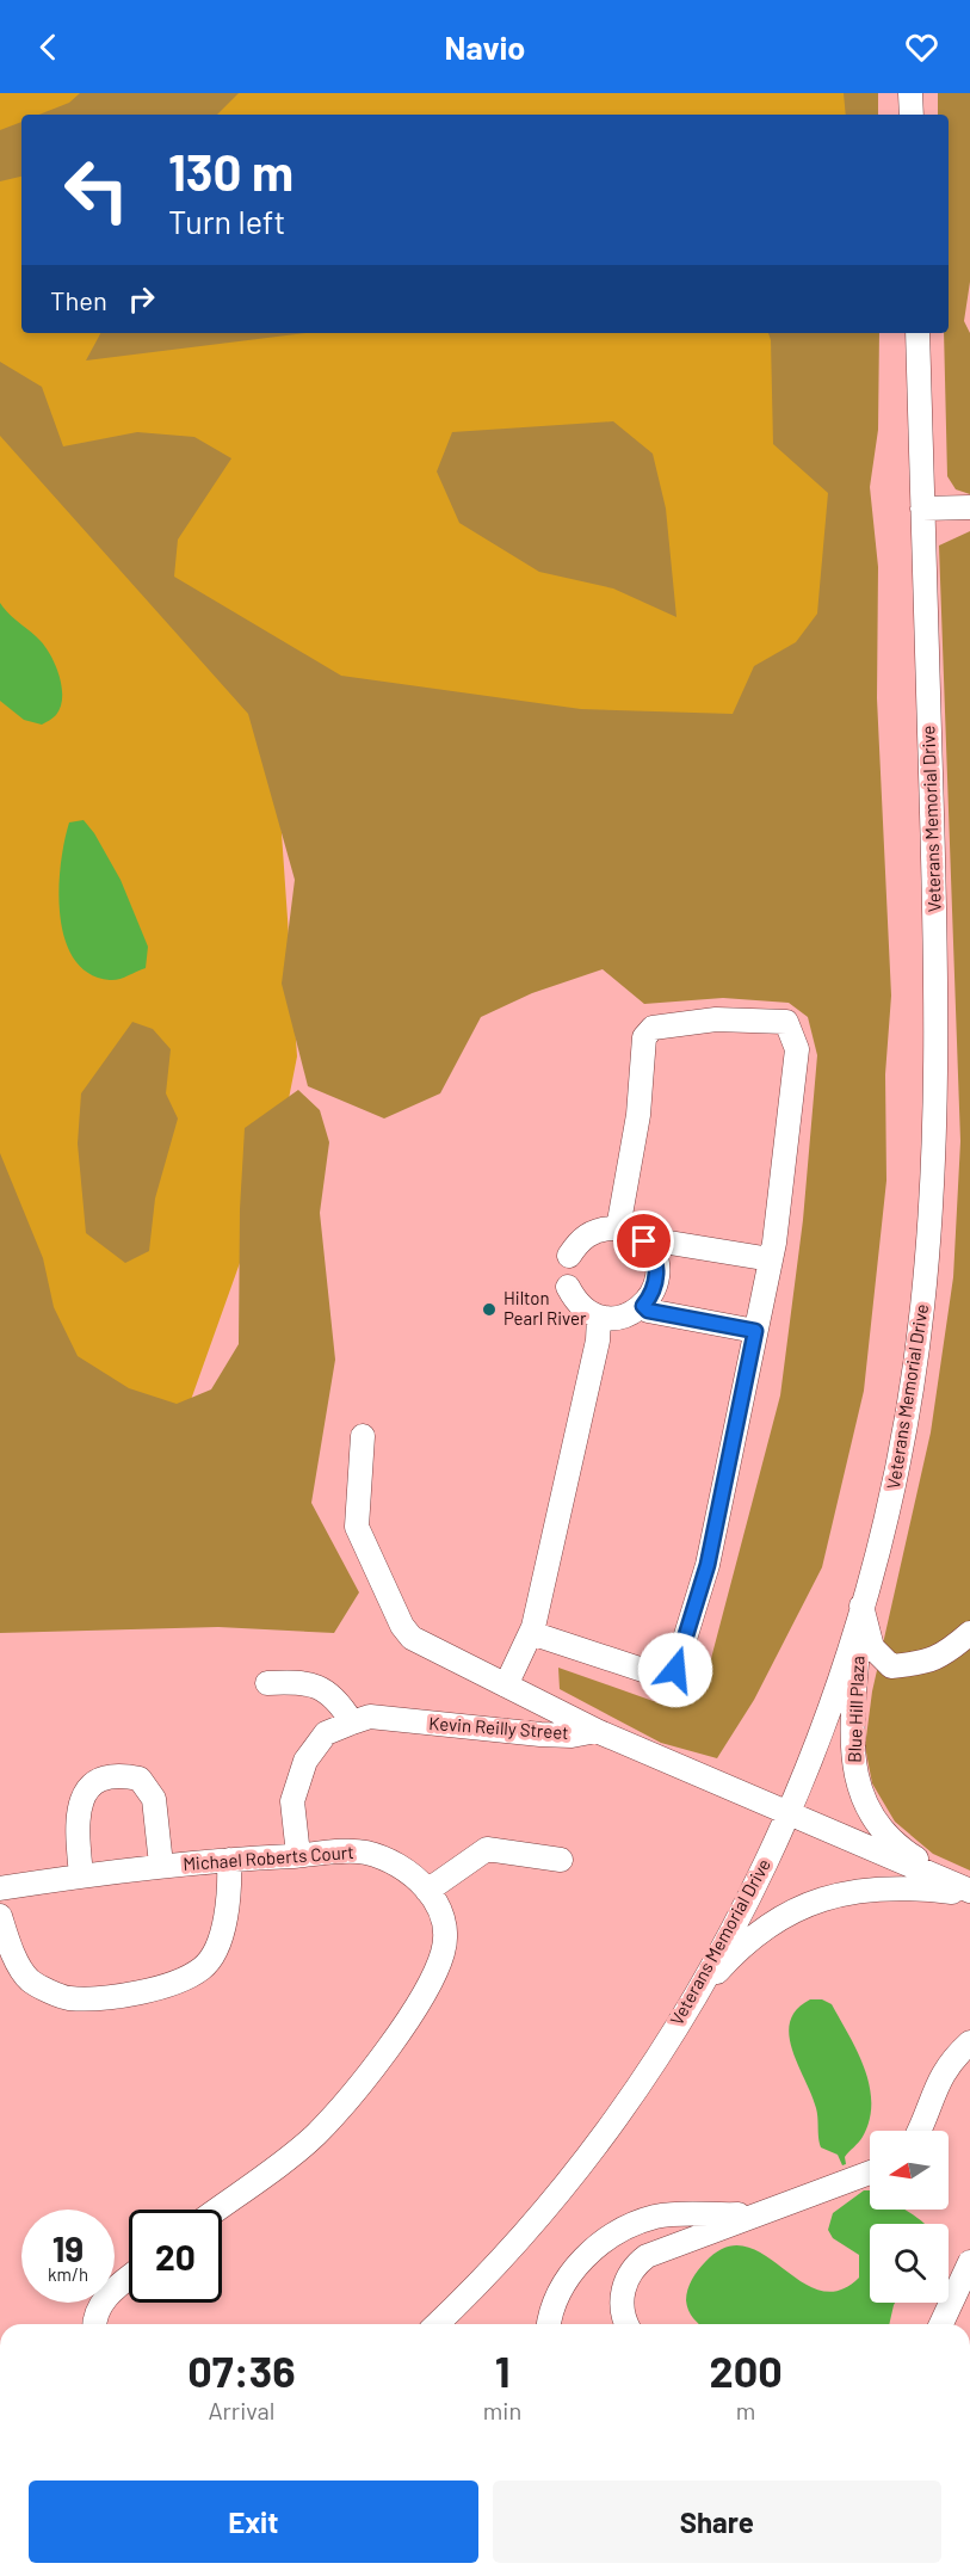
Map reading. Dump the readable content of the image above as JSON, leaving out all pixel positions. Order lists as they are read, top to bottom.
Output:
{
  "streets": {
    "street": [
      "Veterans Memorial Drive",
      "Blue Hill Plaza",
      "Kevin Reilly Street",
      "Michael Roberts Court"
    ]
  },
  "crossings": [
    ["Veterans Memorial Drive", "Blue Hill Plaza"],
    ["Veterans Memorial Drive", "Kevin Reilly Street"],
    ["Kevin Reilly Street", "Michael Roberts Court"]
  ],
  "places": ["Hilton Pearl River"],
  "north": "left",
  "page": {
    "header": "Navio",
    "turn": ["130 m", "Turn left"],
    "then": "Then",
    "speed": "19 km/h",
    "limit": "20",
    "eta": [
      "07:36",
      "Arrival",
      "1",
      "min",
      "200",
      "m"
    ],
    "buttons": ["Exit", "Share"]
  }
}
